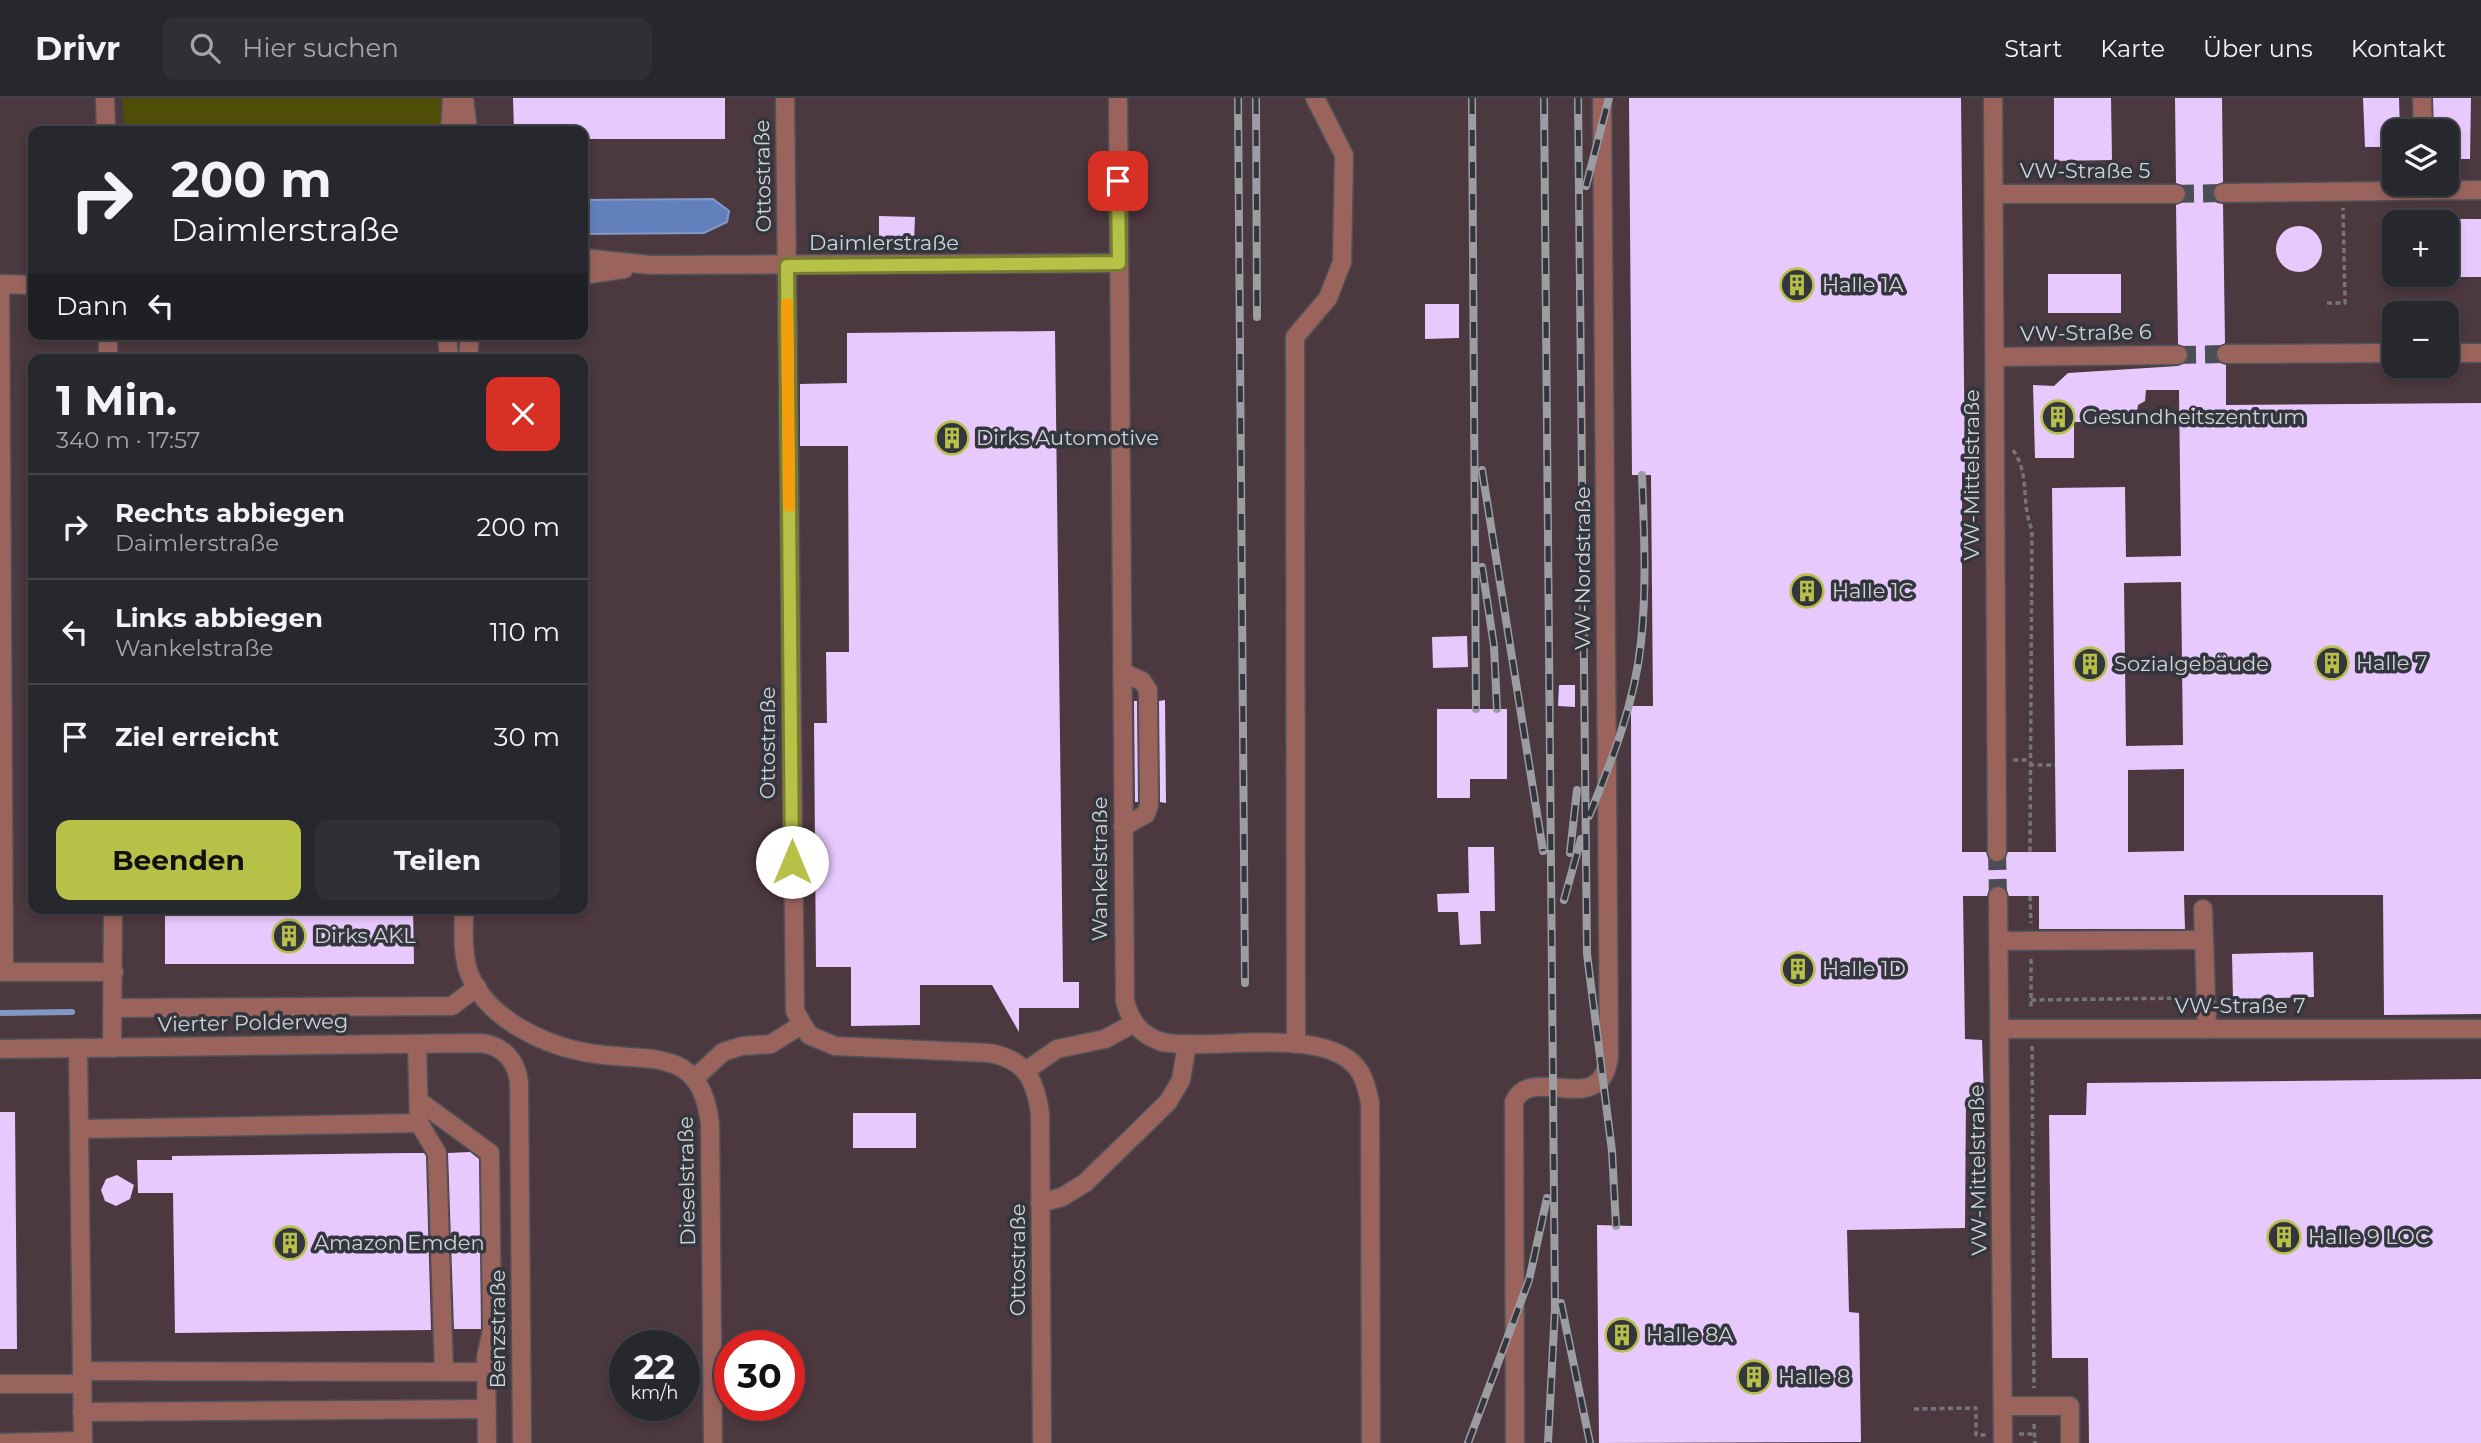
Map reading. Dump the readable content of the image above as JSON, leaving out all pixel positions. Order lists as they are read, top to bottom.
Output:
{
  "streets": {
    "street": [
      "VW-Straße 5",
      "Ottostraße",
      "Daimlerstraße",
      "VW-Straße 6",
      "VW-Mittelstraße",
      "VW-Nordstraße",
      "Wankelstraße",
      "VW-Straße 7",
      "Vierter Polderweg",
      "Dieselstraße",
      "Benzstraße"
    ]
  },
  "crossings": [
    ["VW-Straße 5", "VW-Mittelstraße"],
    ["Ottostraße", "Daimlerstraße"],
    ["Daimlerstraße", "Wankelstraße"],
    ["VW-Straße 6", "VW-Mittelstraße"],
    ["VW-Mittelstraße", "VW-Straße 7"],
    ["Vierter Polderweg", "Benzstraße"]
  ],
  "places": {
    "building": [
      "Halle 1A",
      "Gesundheitszentrum",
      "Dirks Automotive",
      "Halle 1C",
      "Halle 7",
      "Sozialgebäude",
      "Dirks AKL",
      "Halle 1D",
      "Halle 9 LOC",
      "Amazon Emden",
      "Halle 8A",
      "Halle 8"
    ]
  },
  "page": {
    "header": "Drivr",
    "search": "Hier suchen",
    "nav": [
      "Start",
      "Karte",
      "Über uns",
      "Kontakt"
    ],
    "map_buttons": ["+", "−"],
    "turn": ["200 m", "Daimlerstraße"],
    "then": "Dann",
    "heading": ["1 Min.", "340 m · 17:57"],
    "list": [
      {
        "name": "Rechts abbiegen",
        "note": "Daimlerstraße",
        "value": "200 m"
      },
      {
        "name": "Links abbiegen",
        "note": "Wankelstraße",
        "value": "110 m"
      },
      {
        "name": "Ziel erreicht",
        "value": "30 m"
      }
    ],
    "buttons": ["Beenden", "Teilen"],
    "speed": "22 km/h",
    "limit": "30"
  }
}
